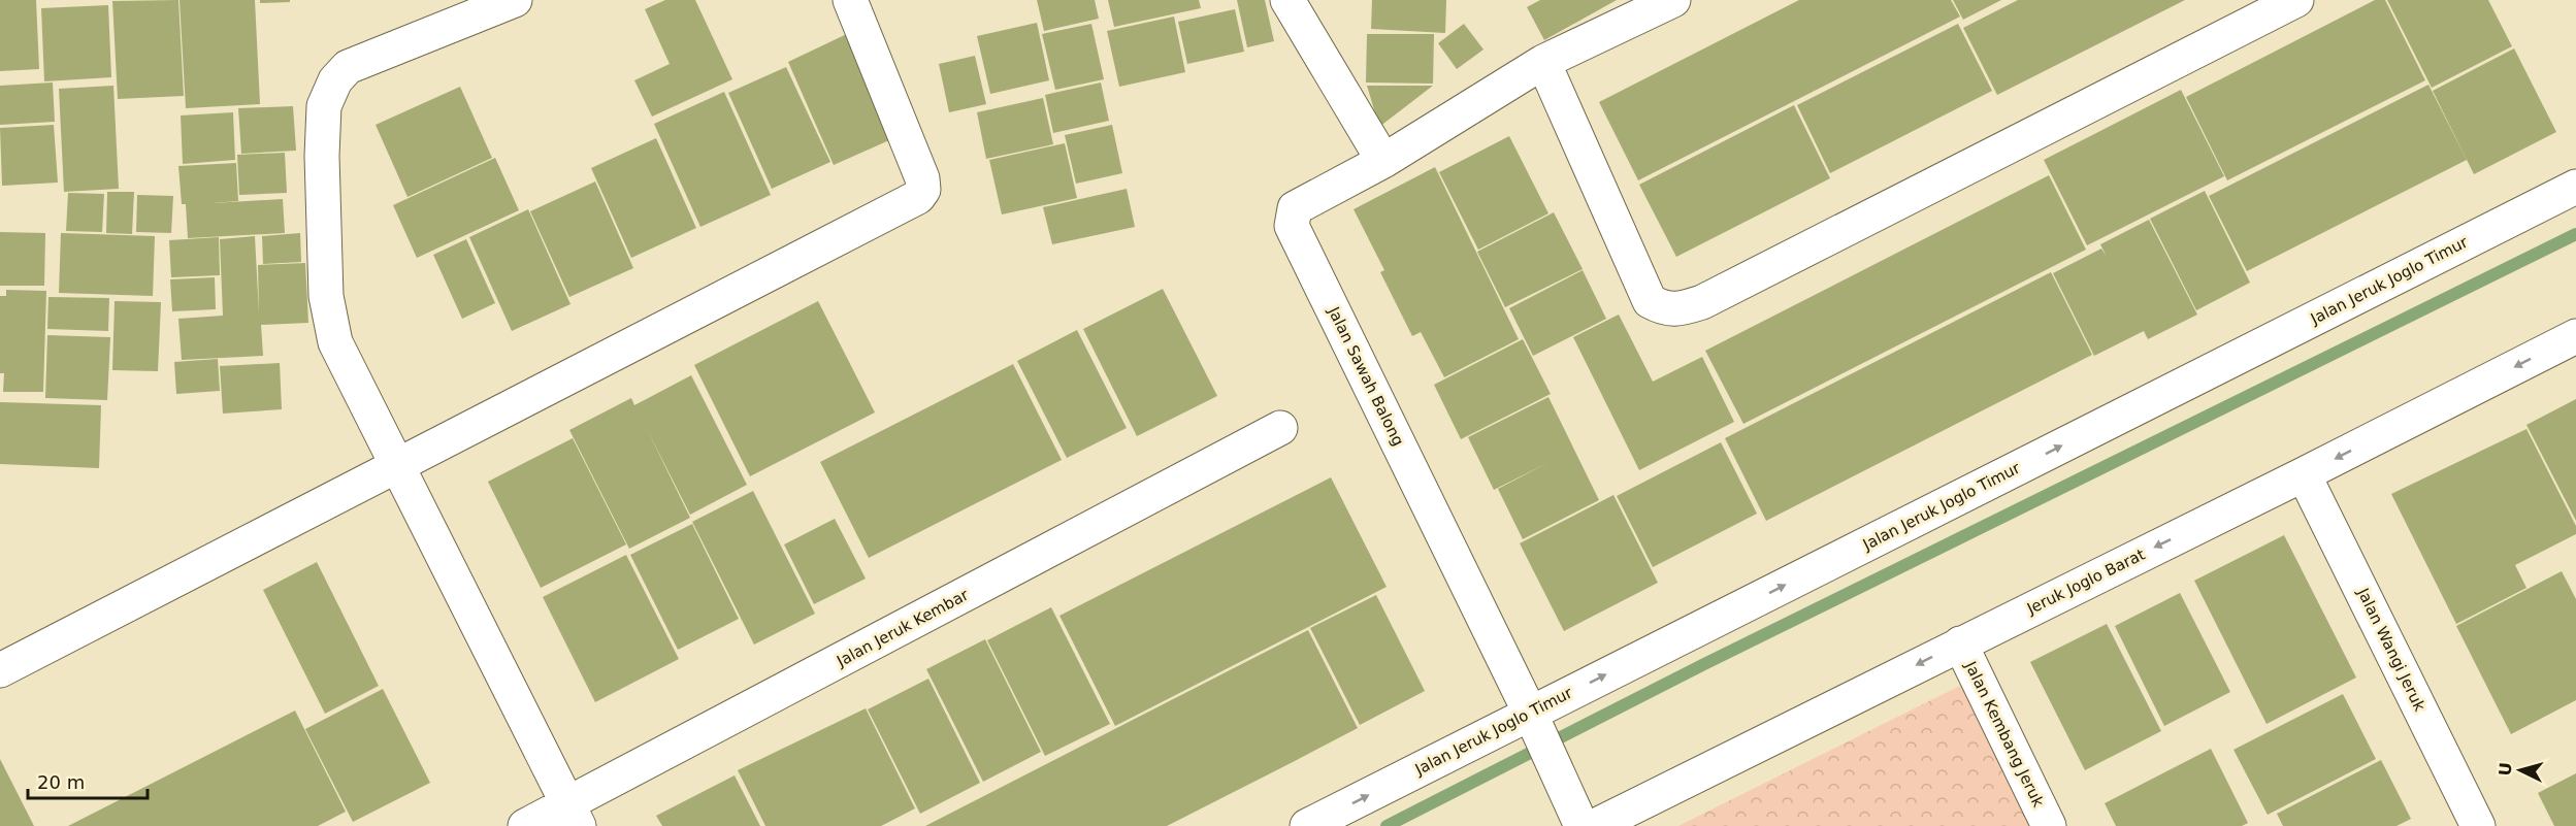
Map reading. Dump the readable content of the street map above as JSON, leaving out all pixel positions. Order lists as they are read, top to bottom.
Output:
{
  "streets": {
    "street": [
      "Jalan Jeruk Joglo Timur",
      "Jalan Sawah Balong",
      "Jeruk Joglo Barat",
      "Jalan Jeruk Kembar",
      "Jalan Wangi Jeruk",
      "Jalan Kembang Jeruk"
    ]
  },
  "crossings": [
    ["Jalan Jeruk Joglo Timur", "Jalan Sawah Balong"],
    ["Jalan Sawah Balong", "Jeruk Joglo Barat"],
    ["Jeruk Joglo Barat", "Jalan Wangi Jeruk"],
    ["Jeruk Joglo Barat", "Jalan Kembang Jeruk"]
  ],
  "one_way": ["Jalan Jeruk Joglo Timur", "Jeruk Joglo Barat"],
  "scale_bar": "20 m",
  "north": "left"
}
